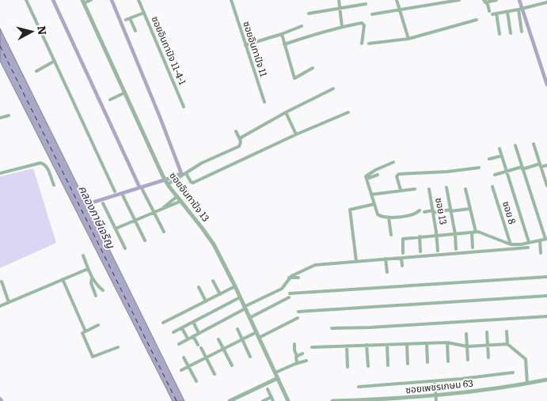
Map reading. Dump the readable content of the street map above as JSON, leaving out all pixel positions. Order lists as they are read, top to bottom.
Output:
{
  "streets": {
    "street": [
      "ซอยอินทาปัจ 11",
      "ซอยอินทาปัจ 11-4-1",
      "ซอยอินทาปัจ 13",
      "ซอย 13",
      "ซอย 8",
      "ซอยเพชรเกษม 63"
    ]
  },
  "water": ["คลองภาษีเจริญ"],
  "north": "right"
}
